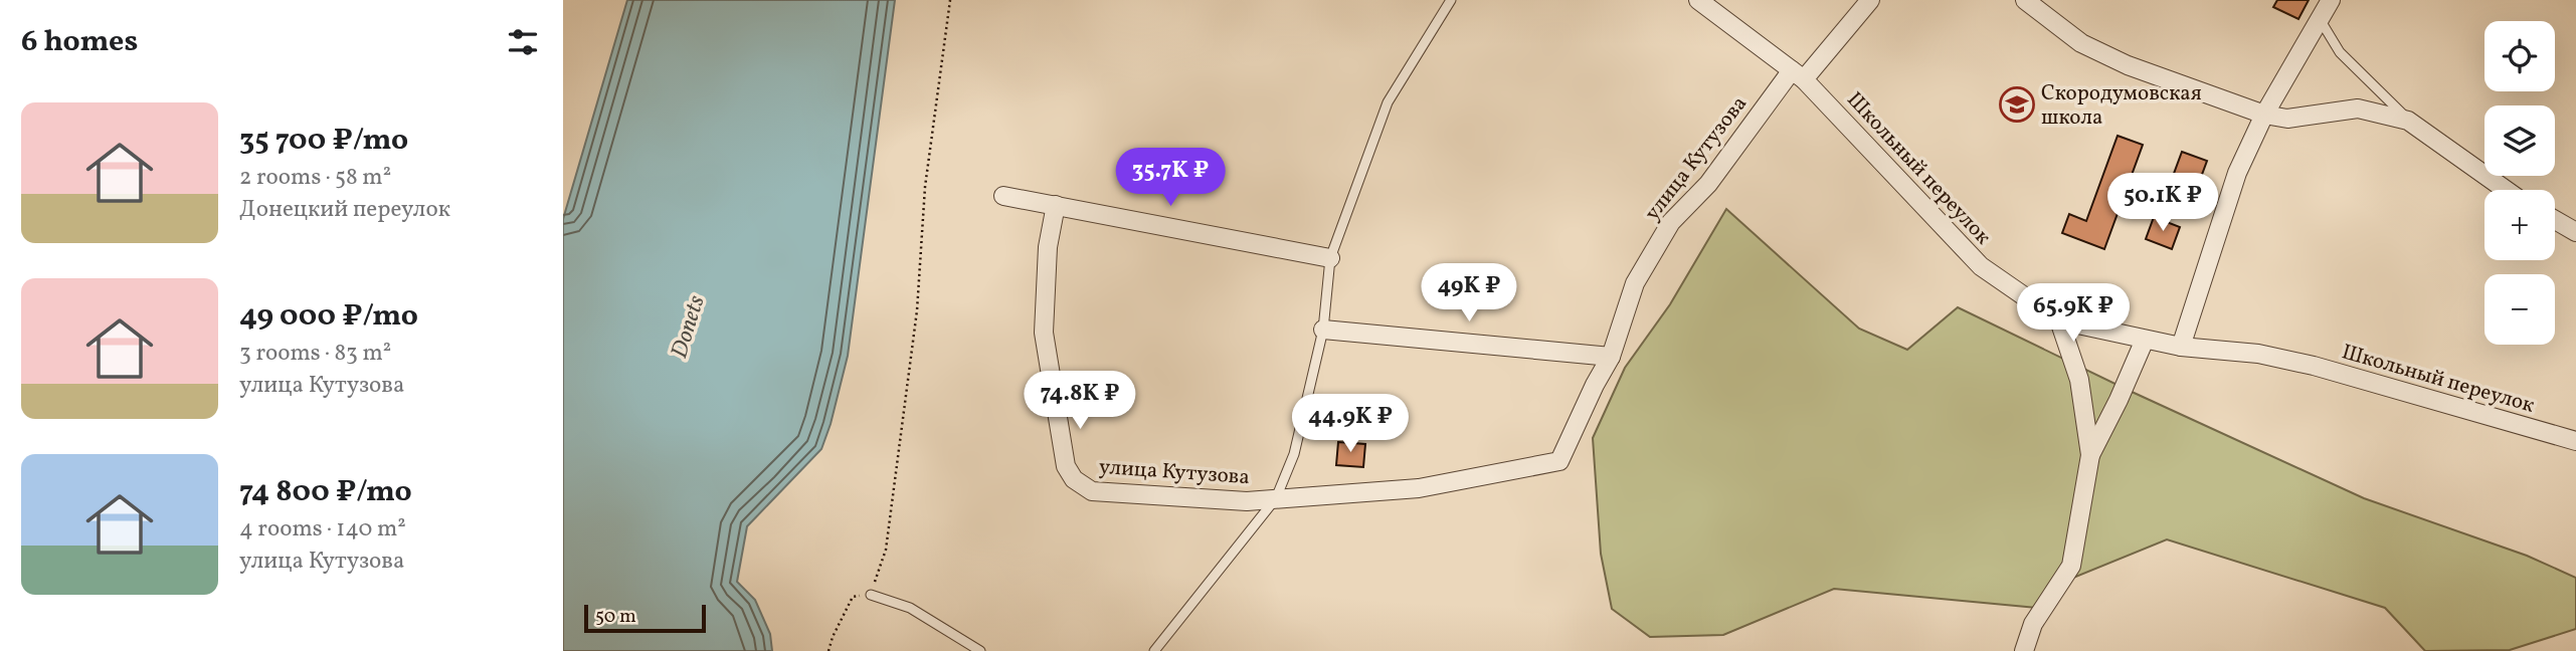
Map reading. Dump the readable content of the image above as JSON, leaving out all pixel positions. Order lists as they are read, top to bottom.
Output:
{
  "streets": {
    "street": ["улица Кутузова", "Школьный переулок"]
  },
  "crossings": [
    ["улица Кутузова", "Школьный переулок"]
  ],
  "water": ["Donets"],
  "places": {
    "school or university": ["Скородумовская школа"]
  },
  "scale_bar": "50 m",
  "page": {
    "heading": "6 homes",
    "map_buttons": ["+", "−"],
    "list": [
      {
        "name": "35 700 ₽/mo",
        "note": "2 rooms · 58 m² · Донецкий переулок"
      },
      {
        "name": "49 000 ₽/mo",
        "note": "3 rooms · 83 m² · улица Кутузова"
      },
      {
        "name": "74 800 ₽/mo",
        "note": "4 rooms · 140 m² · улица Кутузова"
      }
    ],
    "price": [
      "35.7K ₽",
      "50.1K ₽",
      "49K ₽",
      "65.9K ₽",
      "74.8K ₽",
      "44.9K ₽"
    ],
    "scale": "50 m"
  }
}
